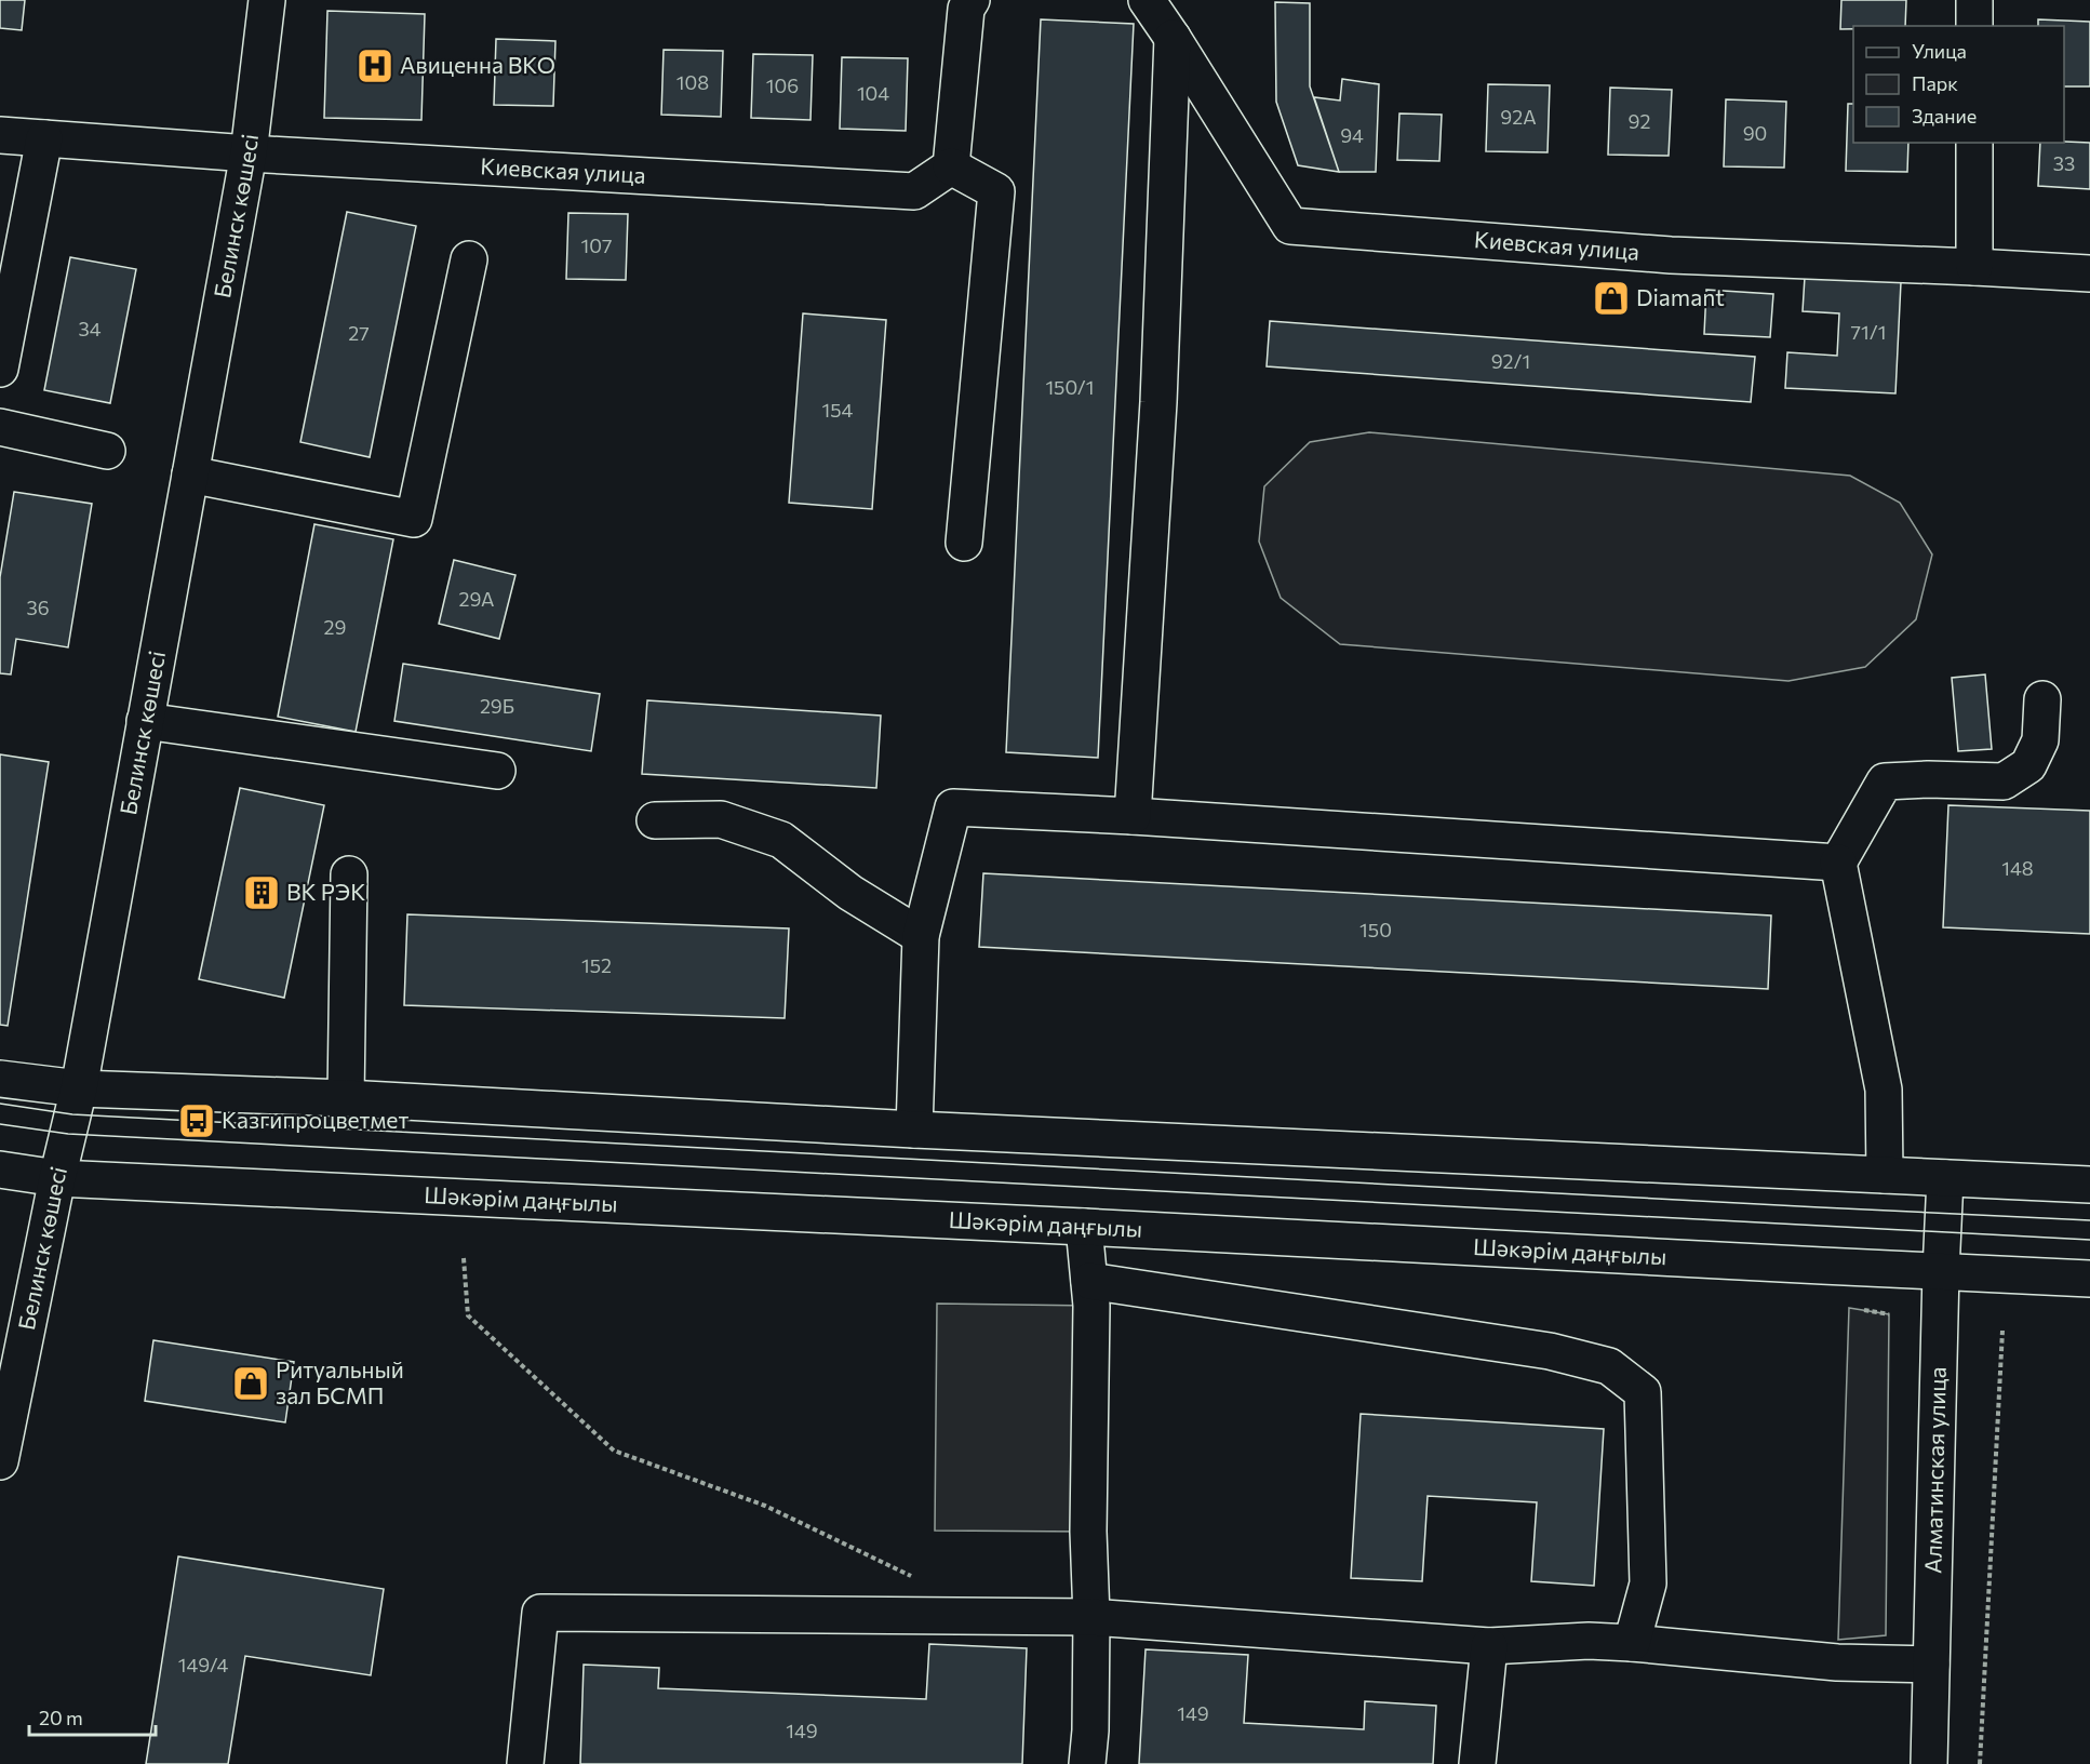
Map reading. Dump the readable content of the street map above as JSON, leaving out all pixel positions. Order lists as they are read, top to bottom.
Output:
{
  "streets": {
    "main road": [
      "Киевская улица",
      "Белинск көшесі",
      "Шәкәрім даңғылы",
      "Алматинская улица"
    ]
  },
  "crossings": [
    ["Киевская улица", "Белинск көшесі"],
    ["Белинск көшесі", "Шәкәрім даңғылы"],
    ["Шәкәрім даңғылы", "Алматинская улица"]
  ],
  "places": {
    "hospital": ["Авиценна ВКО"],
    "shop": ["Diamant", "Ритуальный зал БСМП"],
    "building": ["ВК РЭК"],
    "bus stop": ["Казгипроцветмет"]
  },
  "house_numbers": [
    "108",
    "106",
    "104",
    "92А",
    "92",
    "90",
    "94",
    "33",
    "107",
    "34",
    "71/1",
    "27",
    "92/1",
    "150/1",
    "154",
    "29А",
    "36",
    "29",
    "29Б",
    "148",
    "150",
    "152",
    "149/4",
    "149",
    "149"
  ],
  "legend": ["Улица", "Парк", "Здание"],
  "scale_bar": "20 m"
}
